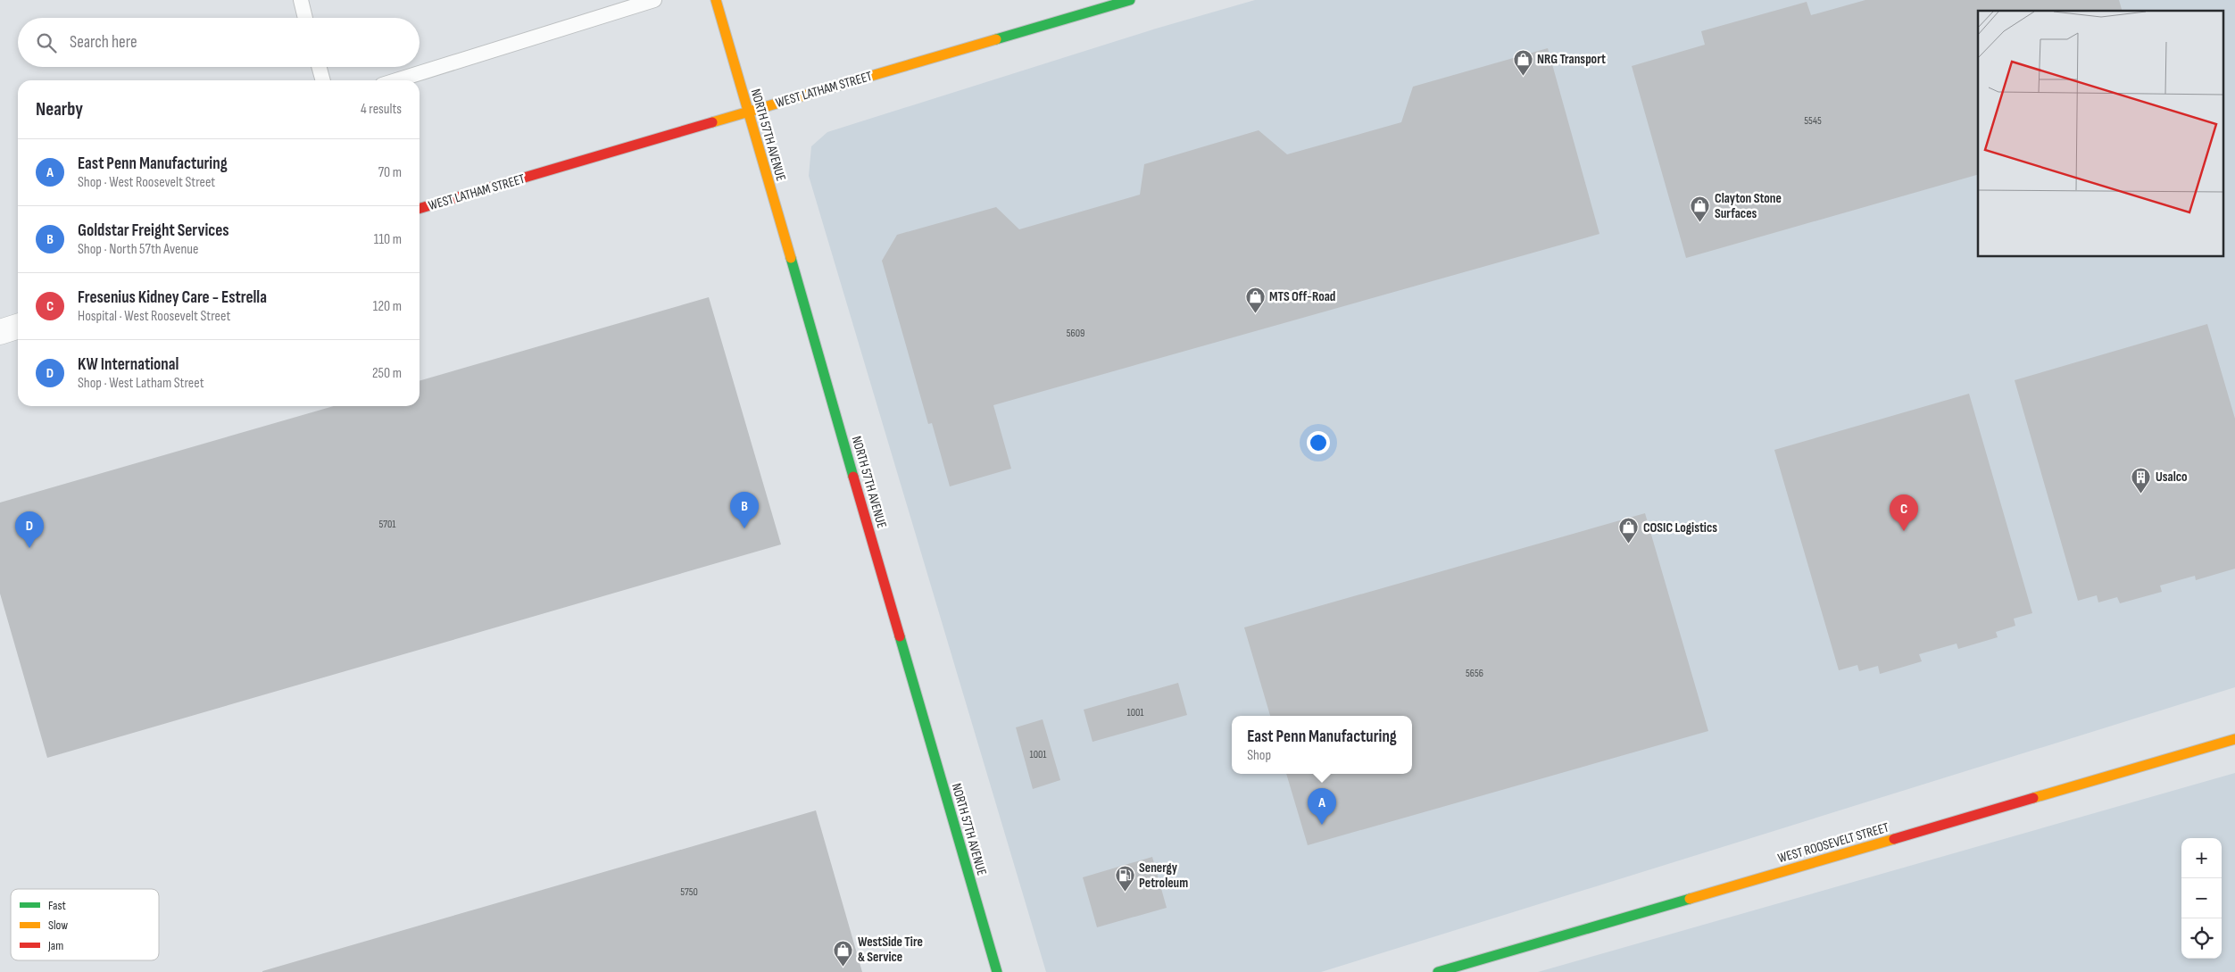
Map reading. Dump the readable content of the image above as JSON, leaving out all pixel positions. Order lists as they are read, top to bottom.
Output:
{
  "streets": {
    "street": ["WEST LATHAM STREET", "NORTH 57TH AVENUE", "WEST ROOSEVELT STREET"]
  },
  "crossings": [
    ["WEST LATHAM STREET", "NORTH 57TH AVENUE"]
  ],
  "places": {
    "shop": [
      "NRG Transport",
      "Clayton Stone Surfaces",
      "MTS Off-Road",
      "COSIC Logistics",
      "WestSide Tire & Service"
    ],
    "building": ["Usalco"],
    "fuel station": ["Senergy Petroleum"]
  },
  "house_numbers": [
    "5545",
    "5609",
    "5701",
    "5656",
    "1001",
    "1001",
    "5750"
  ],
  "legend": ["Fast", "Slow", "Jam"],
  "page": {
    "search": "Search here",
    "heading": ["Nearby", "4 results"],
    "list": [
      {
        "mark": "A",
        "name": "East Penn Manufacturing",
        "note": "Shop · West Roosevelt Street",
        "value": "70 m"
      },
      {
        "mark": "B",
        "name": "Goldstar Freight Services",
        "note": "Shop · North 57th Avenue",
        "value": "110 m"
      },
      {
        "mark": "C",
        "name": "Fresenius Kidney Care - Estrella",
        "note": "Hospital · West Roosevelt Street",
        "value": "120 m"
      },
      {
        "mark": "D",
        "name": "KW International",
        "note": "Shop · West Latham Street",
        "value": "250 m"
      }
    ],
    "pins": [
      "B",
      "C",
      "D",
      "A"
    ],
    "popup": ["East Penn Manufacturing", "Shop"],
    "map_buttons": ["+", "−"]
  }
}
